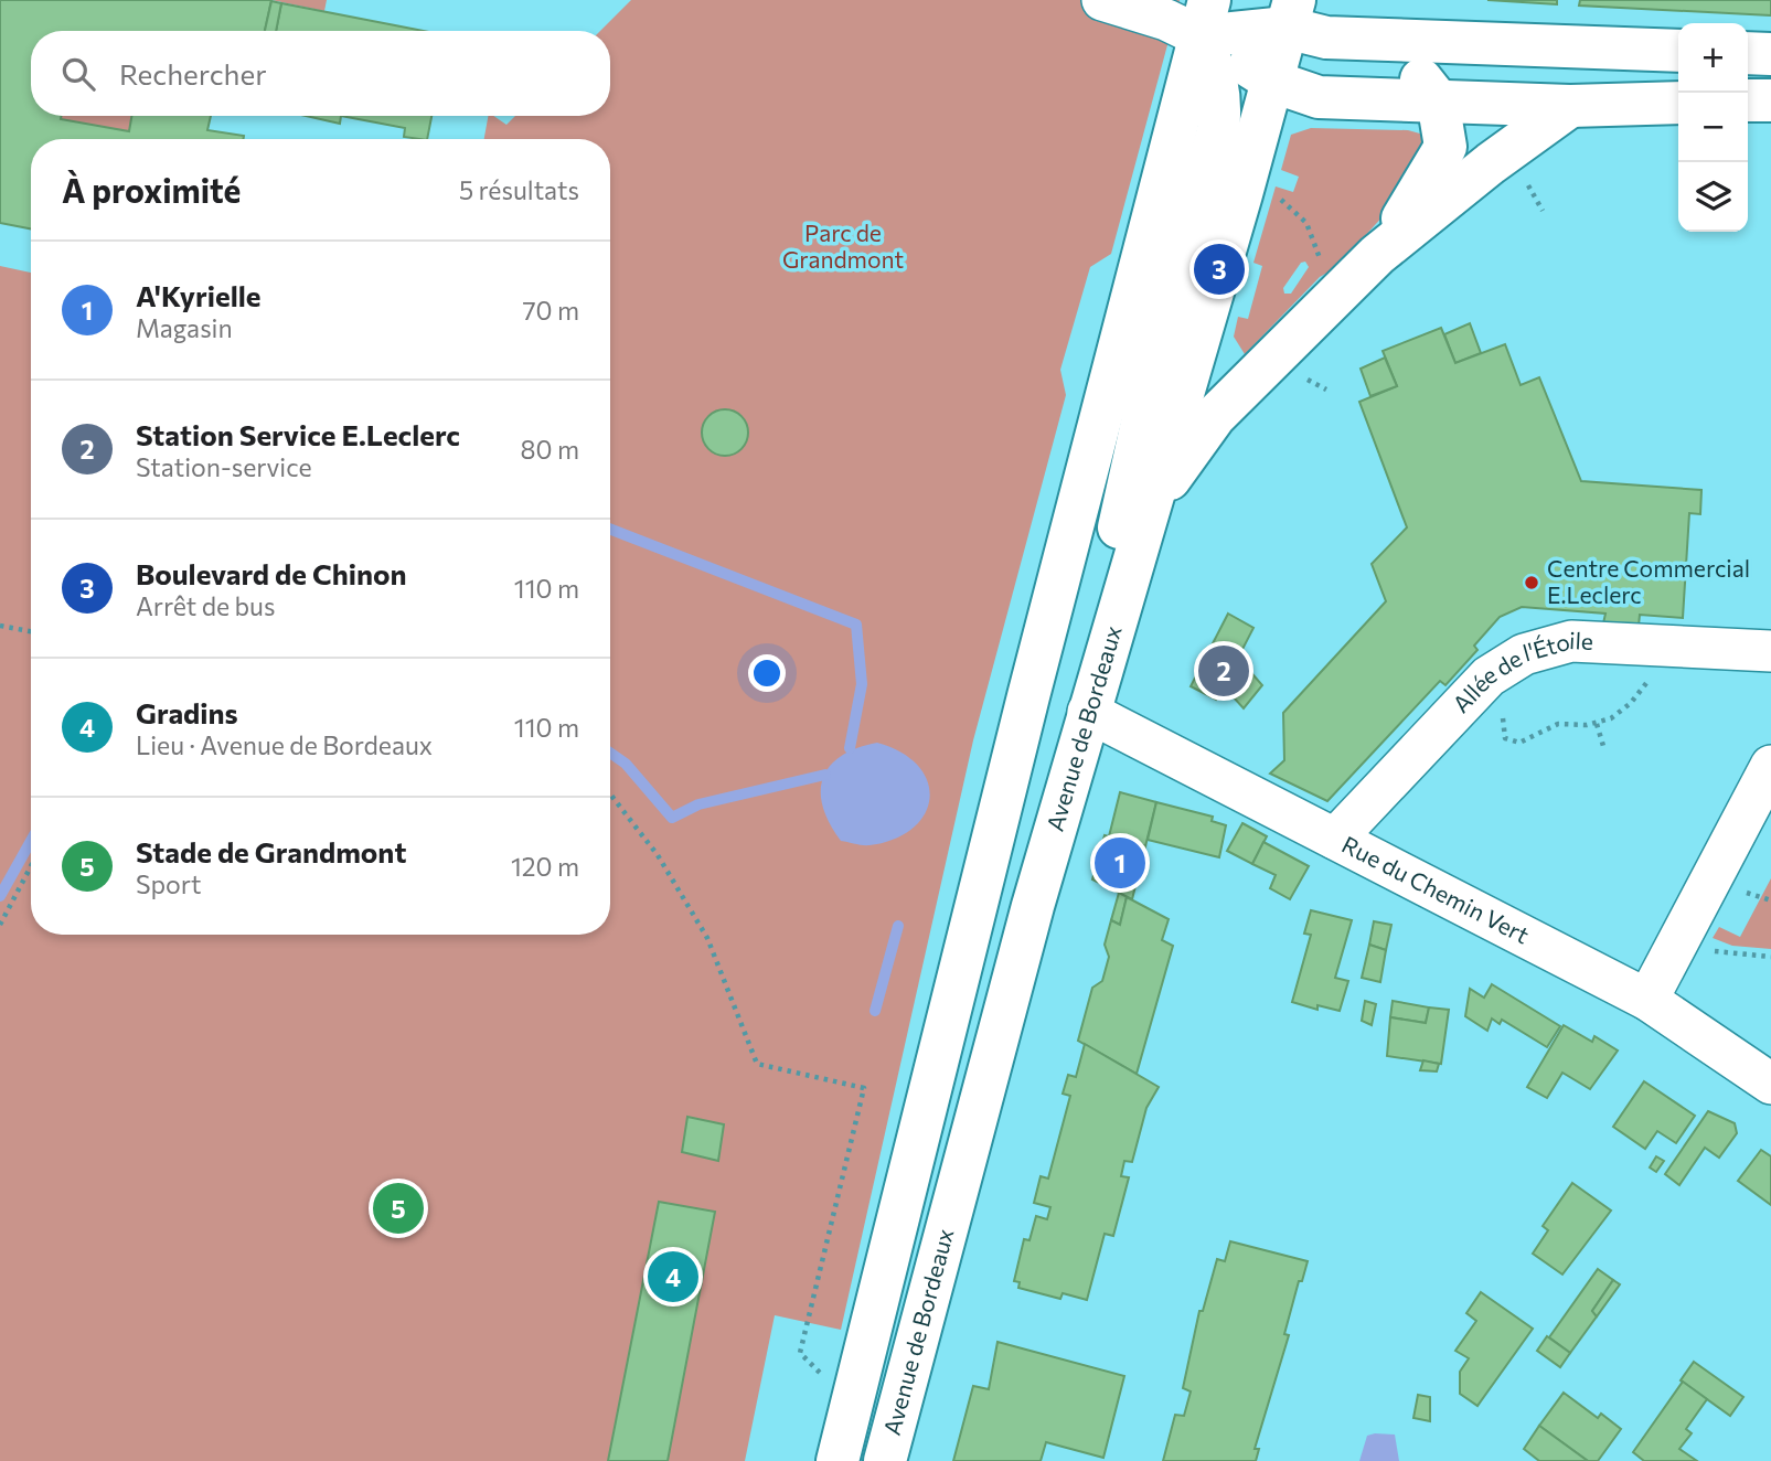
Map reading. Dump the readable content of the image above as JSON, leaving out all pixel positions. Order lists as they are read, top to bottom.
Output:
{
  "streets": {
    "main road": ["Avenue de Bordeaux"],
    "street": ["Allée de l'Étoile", "Rue du Chemin Vert"]
  },
  "crossings": [
    ["Allée de l'Étoile", "Rue du Chemin Vert"],
    ["Avenue de Bordeaux", "Rue du Chemin Vert"]
  ],
  "parks": ["Parc de Grandmont"],
  "places": ["Centre Commercial E.Leclerc"],
  "page": {
    "map_buttons": ["+", "−"],
    "search": "Rechercher",
    "heading": ["À proximité", "5 résultats"],
    "pins": [
      "3",
      "2",
      "1",
      "5",
      "4"
    ],
    "list": [
      {
        "mark": "1",
        "name": "A'Kyrielle",
        "note": "Magasin",
        "value": "70 m"
      },
      {
        "mark": "2",
        "name": "Station Service E.Leclerc",
        "note": "Station-service",
        "value": "80 m"
      },
      {
        "mark": "3",
        "name": "Boulevard de Chinon",
        "note": "Arrêt de bus",
        "value": "110 m"
      },
      {
        "mark": "4",
        "name": "Gradins",
        "note": "Lieu · Avenue de Bordeaux",
        "value": "110 m"
      },
      {
        "mark": "5",
        "name": "Stade de Grandmont",
        "note": "Sport",
        "value": "120 m"
      }
    ]
  }
}
